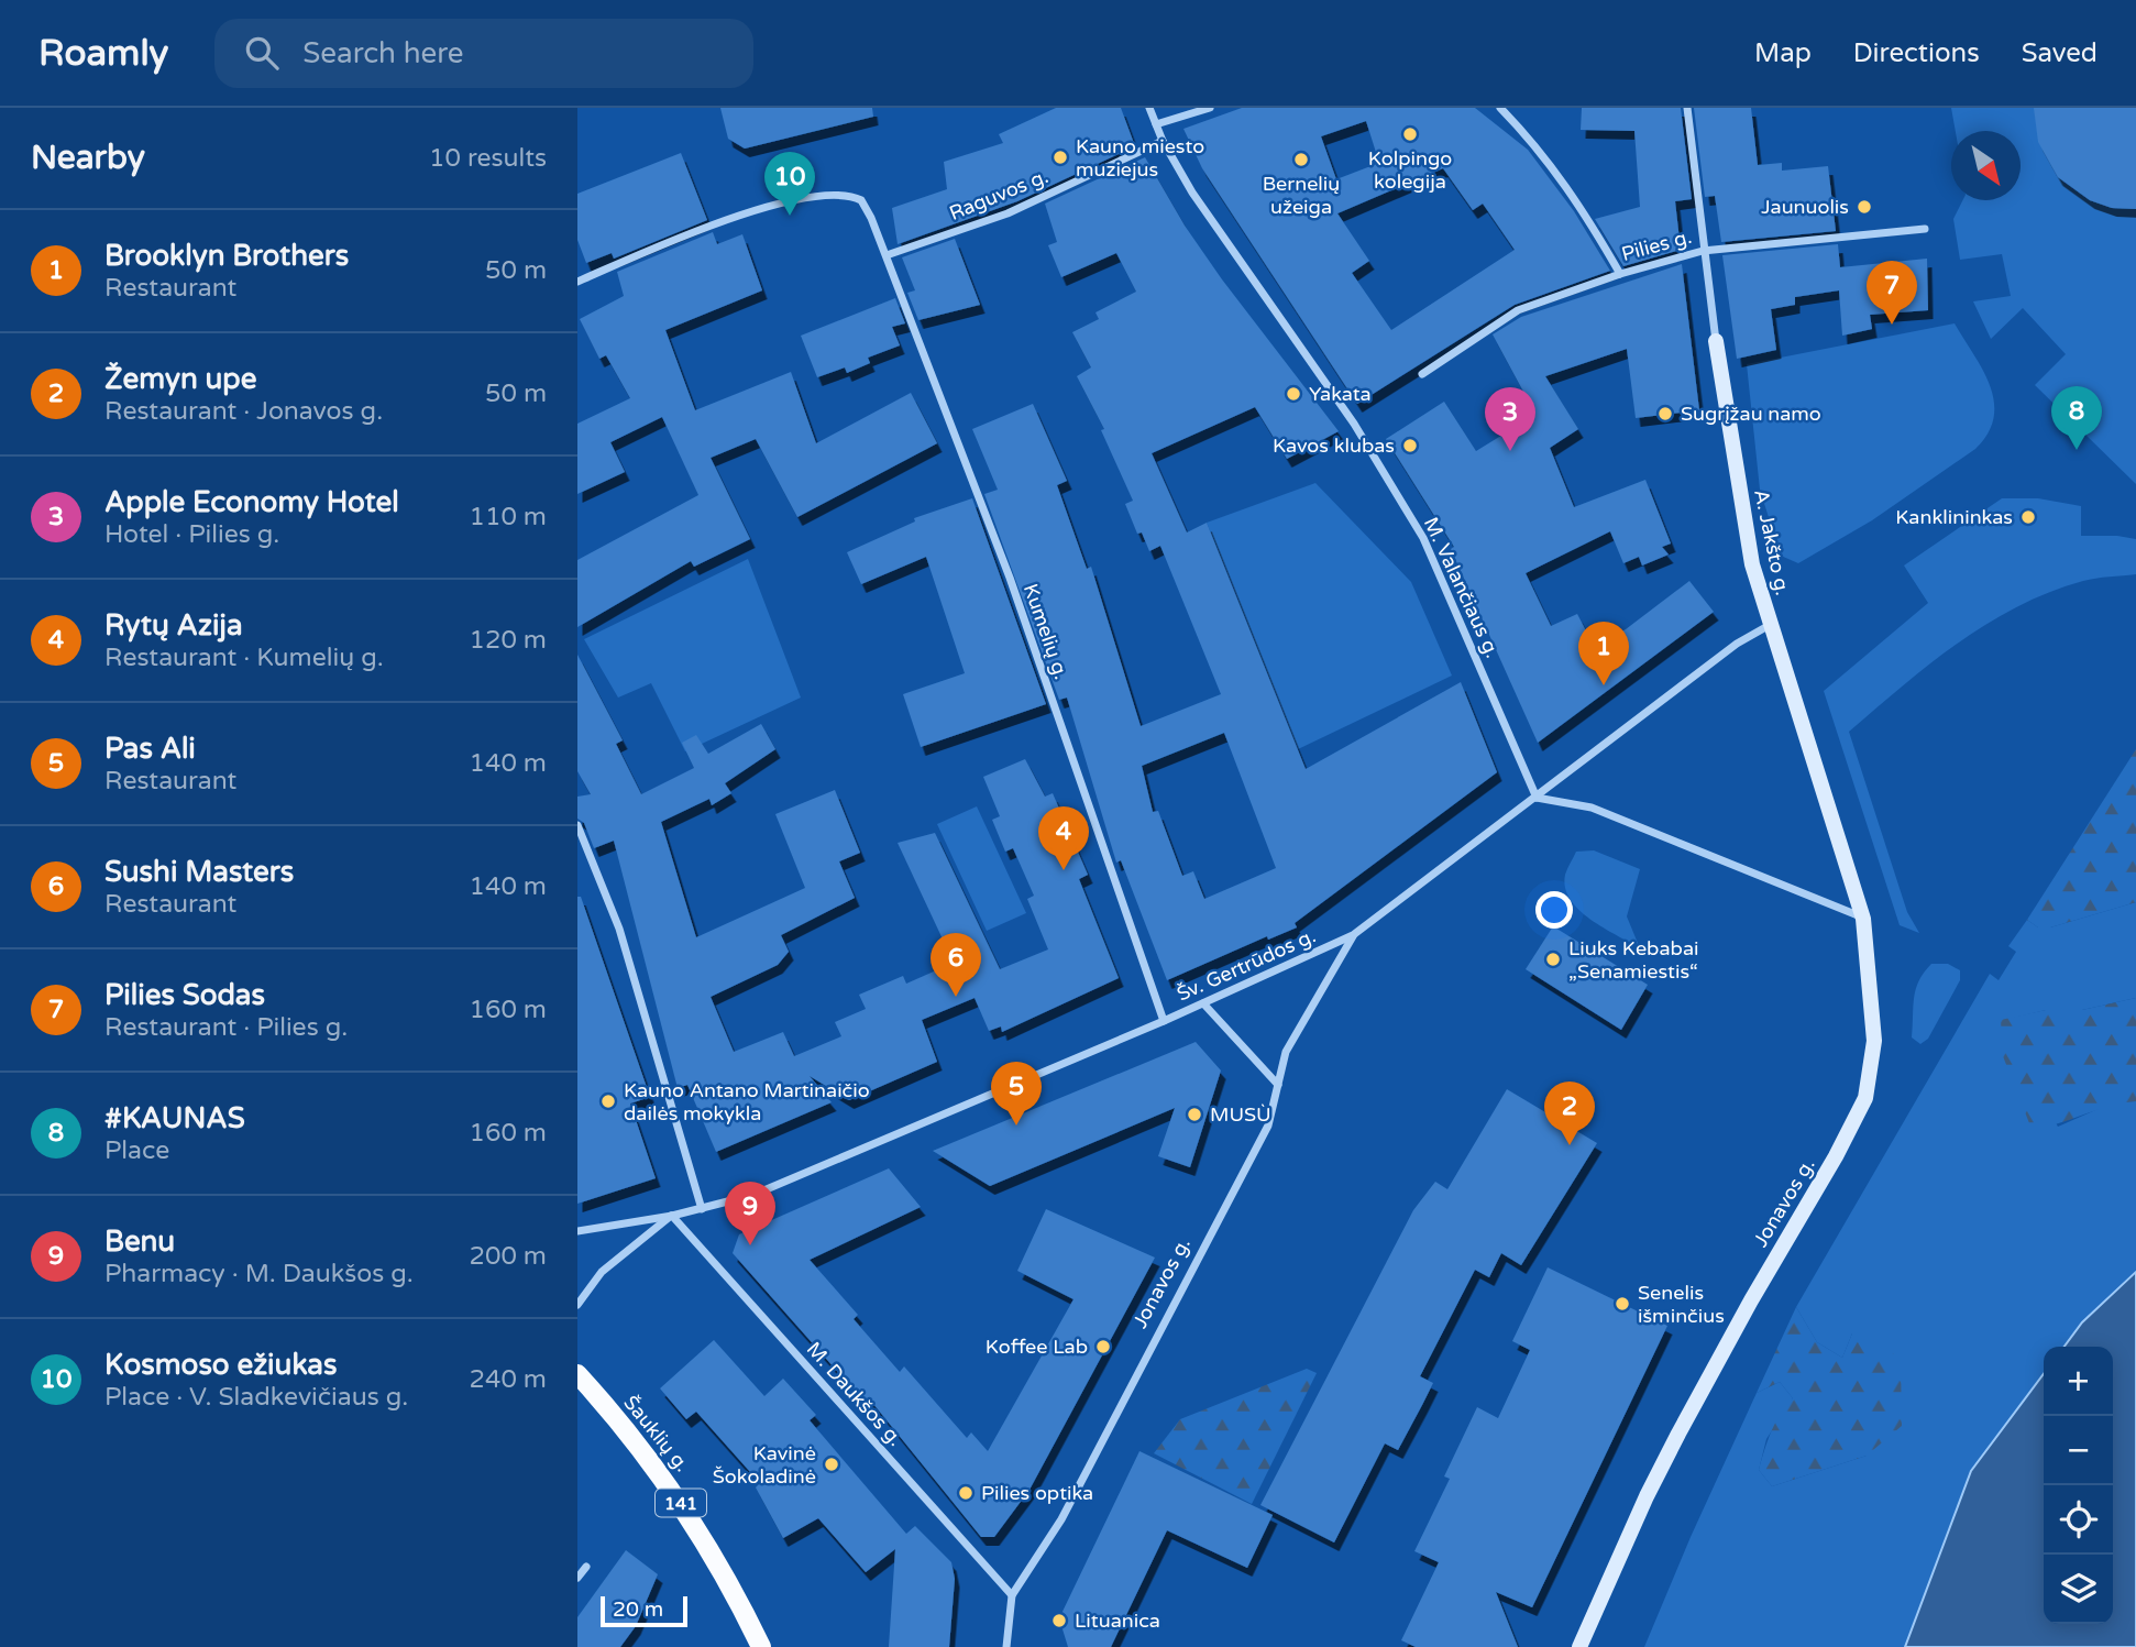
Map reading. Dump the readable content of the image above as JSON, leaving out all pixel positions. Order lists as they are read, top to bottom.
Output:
{
  "streets": {
    "main road": ["Šauklių g.", "141"],
    "street": [
      "Raguvos g.",
      "Pilies g.",
      "A. Jakšto g.",
      "M. Valančiaus g.",
      "Kumelių g.",
      "Šv. Gertrūdos g.",
      "Jonavos g.",
      "M. Daukšos g."
    ]
  },
  "crossings": [
    ["Raguvos g.", "M. Valančiaus g."],
    ["Raguvos g.", "Kumelių g."],
    ["Pilies g.", "A. Jakšto g."],
    ["A. Jakšto g.", "Šv. Gertrūdos g."],
    ["A. Jakšto g.", "Jonavos g."],
    ["M. Valančiaus g.", "Šv. Gertrūdos g."],
    ["Kumelių g.", "Šv. Gertrūdos g."],
    ["Šv. Gertrūdos g.", "Jonavos g."],
    ["Šv. Gertrūdos g.", "M. Daukšos g."],
    ["Jonavos g.", "M. Daukšos g."]
  ],
  "places": [
    "Kolpingo kolegija",
    "Kauno miesto muziejus",
    "Bernelių užeiga",
    "Jaunuolis",
    "Yakata",
    "Sugrįžau namo",
    "Kavos klubas",
    "Kanklininkas",
    "Liuks Kebabai „Senamiestis“",
    "Kauno Antano Martinaičio dailės mokykla",
    "MUSÙ",
    "Senelis išminčius",
    "Koffee Lab",
    "Kavinė Šokoladinė",
    "Pilies optika",
    "Lituanica"
  ],
  "scale_bar": "20 m",
  "north": "bottom right",
  "page": {
    "header": "Roamly",
    "search": "Search here",
    "nav": ["Map", "Directions", "Saved"],
    "heading": ["Nearby", "10 results"],
    "pins": [
      "10",
      "7",
      "8",
      "3",
      "1",
      "4",
      "6",
      "5",
      "2",
      "9"
    ],
    "list": [
      {
        "mark": "1",
        "name": "Brooklyn Brothers",
        "note": "Restaurant",
        "value": "50 m"
      },
      {
        "mark": "2",
        "name": "Žemyn upe",
        "note": "Restaurant · Jonavos g.",
        "value": "50 m"
      },
      {
        "mark": "3",
        "name": "Apple Economy Hotel",
        "note": "Hotel · Pilies g.",
        "value": "110 m"
      },
      {
        "mark": "4",
        "name": "Rytų Azija",
        "note": "Restaurant · Kumelių g.",
        "value": "120 m"
      },
      {
        "mark": "5",
        "name": "Pas Ali",
        "note": "Restaurant",
        "value": "140 m"
      },
      {
        "mark": "6",
        "name": "Sushi Masters",
        "note": "Restaurant",
        "value": "140 m"
      },
      {
        "mark": "7",
        "name": "Pilies Sodas",
        "note": "Restaurant · Pilies g.",
        "value": "160 m"
      },
      {
        "mark": "8",
        "name": "#KAUNAS",
        "note": "Place",
        "value": "160 m"
      },
      {
        "mark": "9",
        "name": "Benu",
        "note": "Pharmacy · M. Daukšos g.",
        "value": "200 m"
      },
      {
        "mark": "10",
        "name": "Kosmoso ežiukas",
        "note": "Place · V. Sladkevičiaus g.",
        "value": "240 m"
      }
    ],
    "map_buttons": ["+", "−"],
    "scale": "20 m"
  }
}
